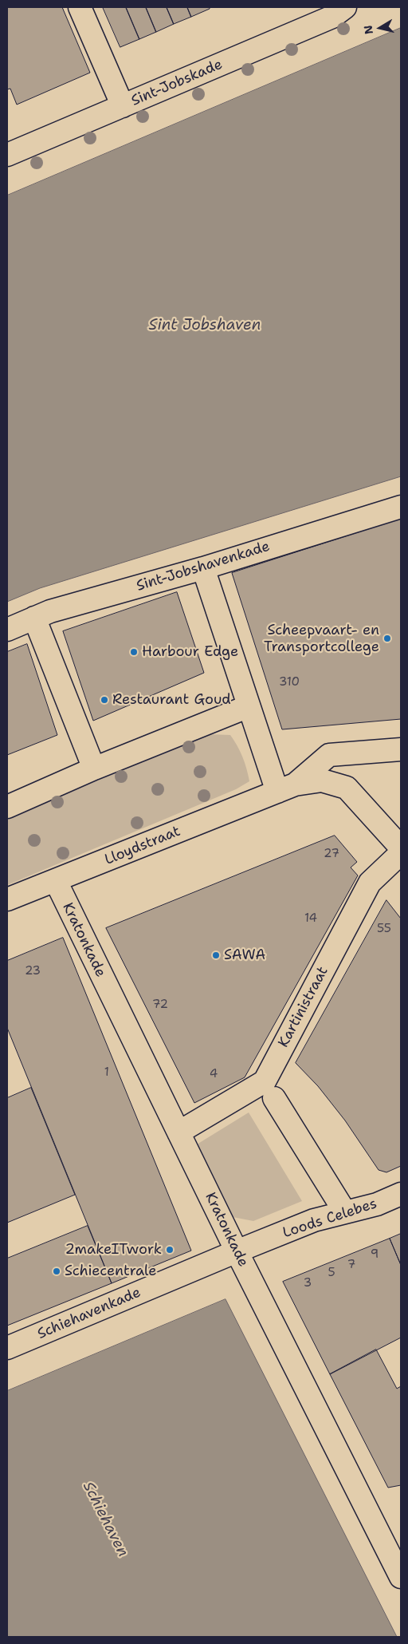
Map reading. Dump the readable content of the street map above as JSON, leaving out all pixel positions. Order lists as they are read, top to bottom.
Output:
{
  "streets": {
    "street": [
      "Sint-Jobskade",
      "Sint-Jobshavenkade",
      "Lloydstraat",
      "Kratonkade",
      "Kartinistraat",
      "Loods Celebes",
      "Schiehavenkade"
    ]
  },
  "crossings": [
    ["Lloydstraat", "Kratonkade"],
    ["Kratonkade", "Kartinistraat"],
    ["Kratonkade", "Loods Celebes"],
    ["Kratonkade", "Schiehavenkade"],
    ["Loods Celebes", "Schiehavenkade"]
  ],
  "water": ["Sint Jobshaven", "Schiehaven"],
  "places": [
    "Scheepvaart- en Transportcollege",
    "Harbour Edge",
    "Restaurant Goud",
    "SAWA",
    "2makeITwork",
    "Schiecentrale"
  ],
  "house_numbers": [
    "310",
    "27",
    "14",
    "55",
    "23",
    "72",
    "1",
    "4",
    "9",
    "7",
    "5",
    "3"
  ],
  "north": "left"
}
